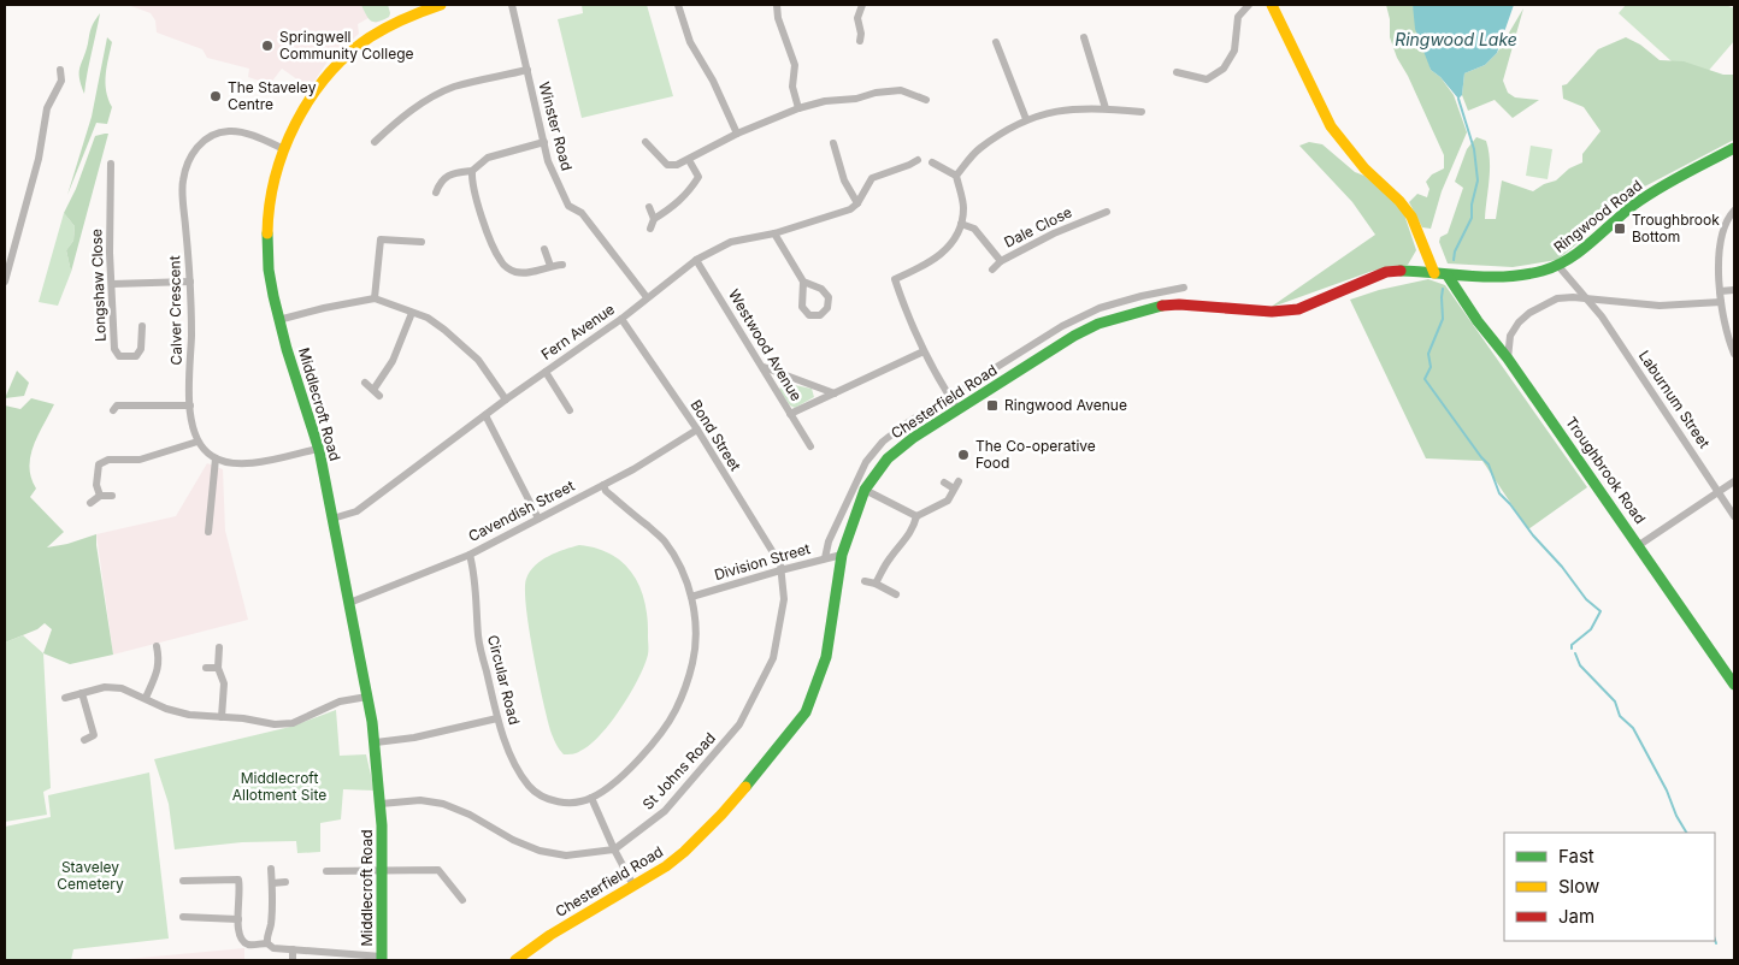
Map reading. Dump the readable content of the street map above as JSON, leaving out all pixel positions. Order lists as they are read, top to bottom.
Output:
{
  "streets": {
    "main road": [
      "Ringwood Road",
      "Chesterfield Road",
      "Middlecroft Road",
      "Troughbrook Road"
    ],
    "street": [
      "Winster Road",
      "Dale Close",
      "Longshaw Close",
      "Calver Crescent",
      "Fern Avenue",
      "Westwood Avenue",
      "Laburnum Street",
      "Bond Street",
      "Cavendish Street",
      "Division Street",
      "Circular Road",
      "St Johns Road"
    ]
  },
  "crossings": [
    ["Winster Road", "Fern Avenue"],
    ["Ringwood Road", "Laburnum Street"],
    ["Ringwood Road", "Chesterfield Road"],
    ["Ringwood Road", "Troughbrook Road"],
    ["Calver Crescent", "Middlecroft Road"],
    ["Fern Avenue", "Westwood Avenue"],
    ["Fern Avenue", "Middlecroft Road"],
    ["Fern Avenue", "Bond Street"],
    ["Chesterfield Road", "Division Street"],
    ["Middlecroft Road", "Cavendish Street"],
    ["Bond Street", "Cavendish Street"],
    ["Bond Street", "Division Street"],
    ["Bond Street", "St Johns Road"],
    ["Cavendish Street", "Circular Road"],
    ["Division Street", "Circular Road"],
    ["Division Street", "St Johns Road"]
  ],
  "water": ["Ringwood Lake"],
  "parks": ["Middlecroft Allotment Site", "Staveley Cemetery"],
  "places": {
    "other": ["Springwell Community College", "The Staveley Centre", "The Co-operative Food"],
    "transit": ["Troughbrook Bottom", "Ringwood Avenue"]
  },
  "legend": ["Fast", "Slow", "Jam"]
}
